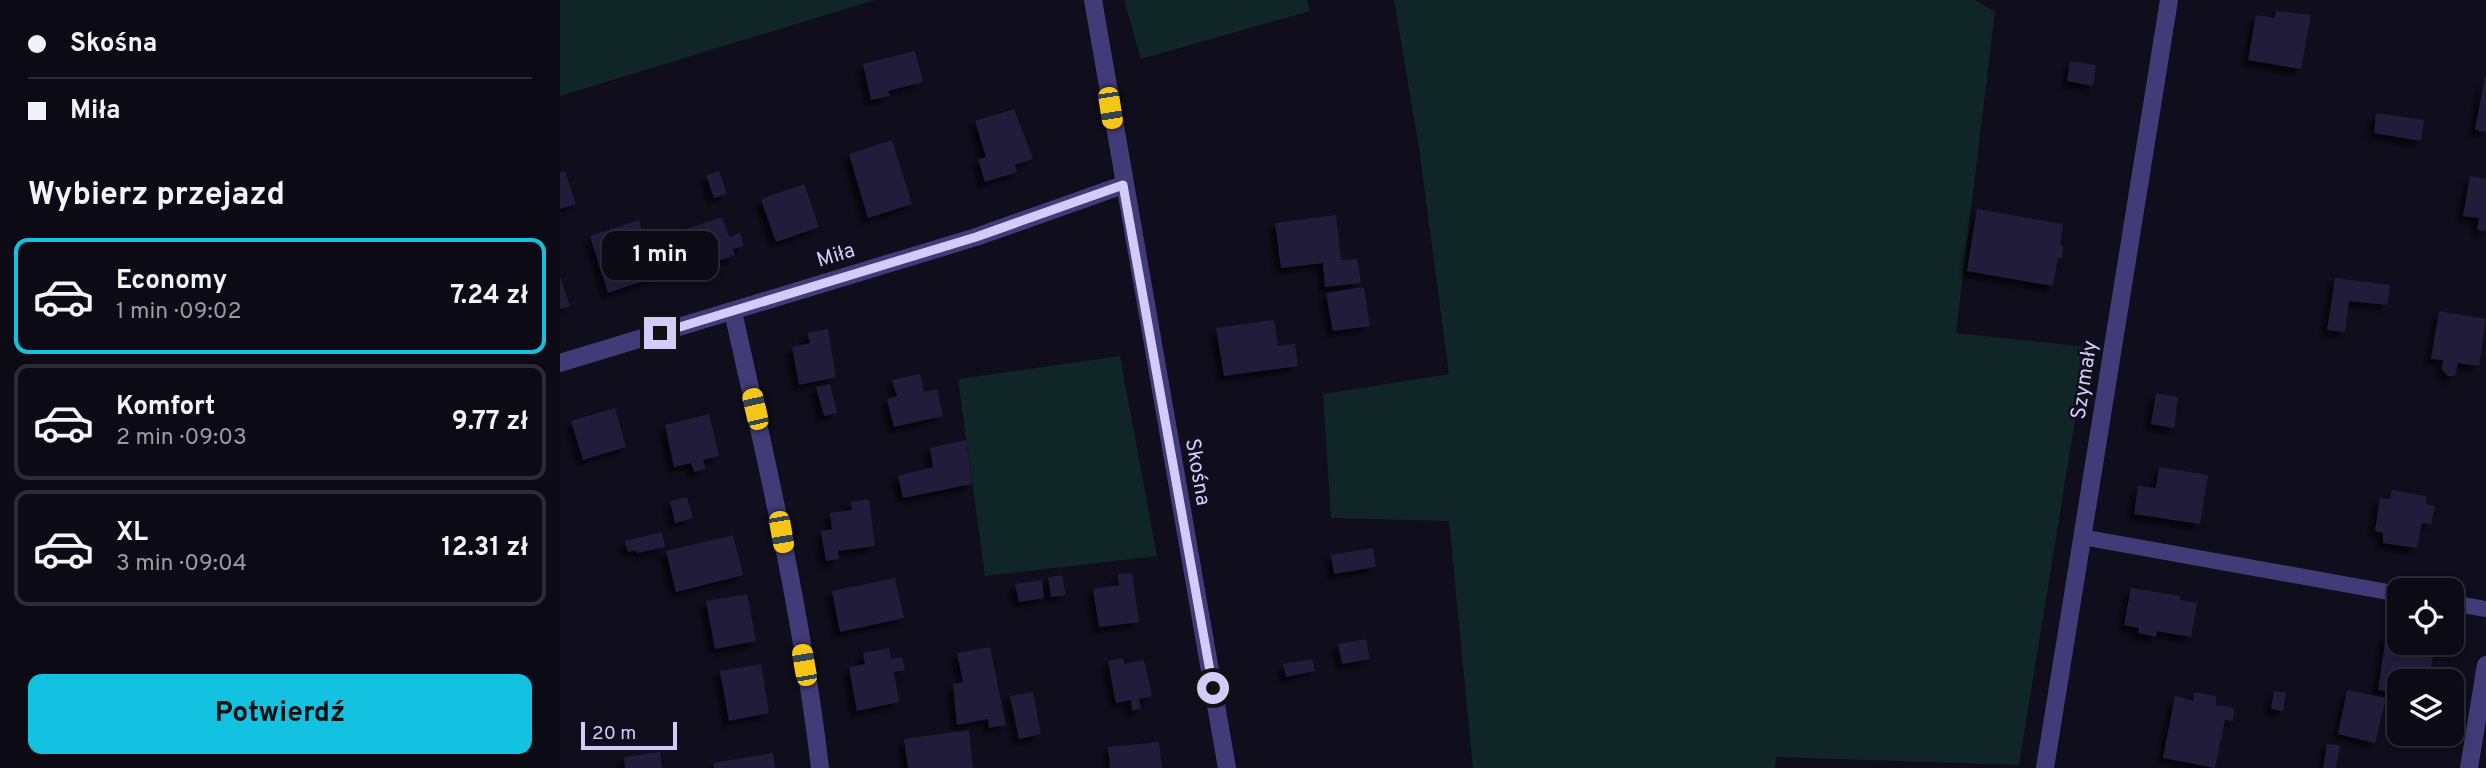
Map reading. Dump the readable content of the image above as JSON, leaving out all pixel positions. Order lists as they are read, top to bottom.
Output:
{
  "streets": {
    "street": ["Miła", "Szymały", "Skośna"]
  },
  "crossings": [
    ["Miła", "Skośna"]
  ],
  "scale_bar": "20 m",
  "page": {
    "banner": ["Skośna", "Miła"],
    "heading": "Wybierz przejazd",
    "bubble": "1 min",
    "list": [
      {
        "name": "Economy",
        "note": "1 min · 09:02",
        "value": "7.24 zł"
      },
      {
        "name": "Komfort",
        "note": "2 min · 09:03",
        "value": "9.77 zł"
      },
      {
        "name": "XL",
        "note": "3 min · 09:04",
        "value": "12.31 zł"
      }
    ],
    "buttons": "Potwierdź",
    "scale": "20 m"
  }
}
